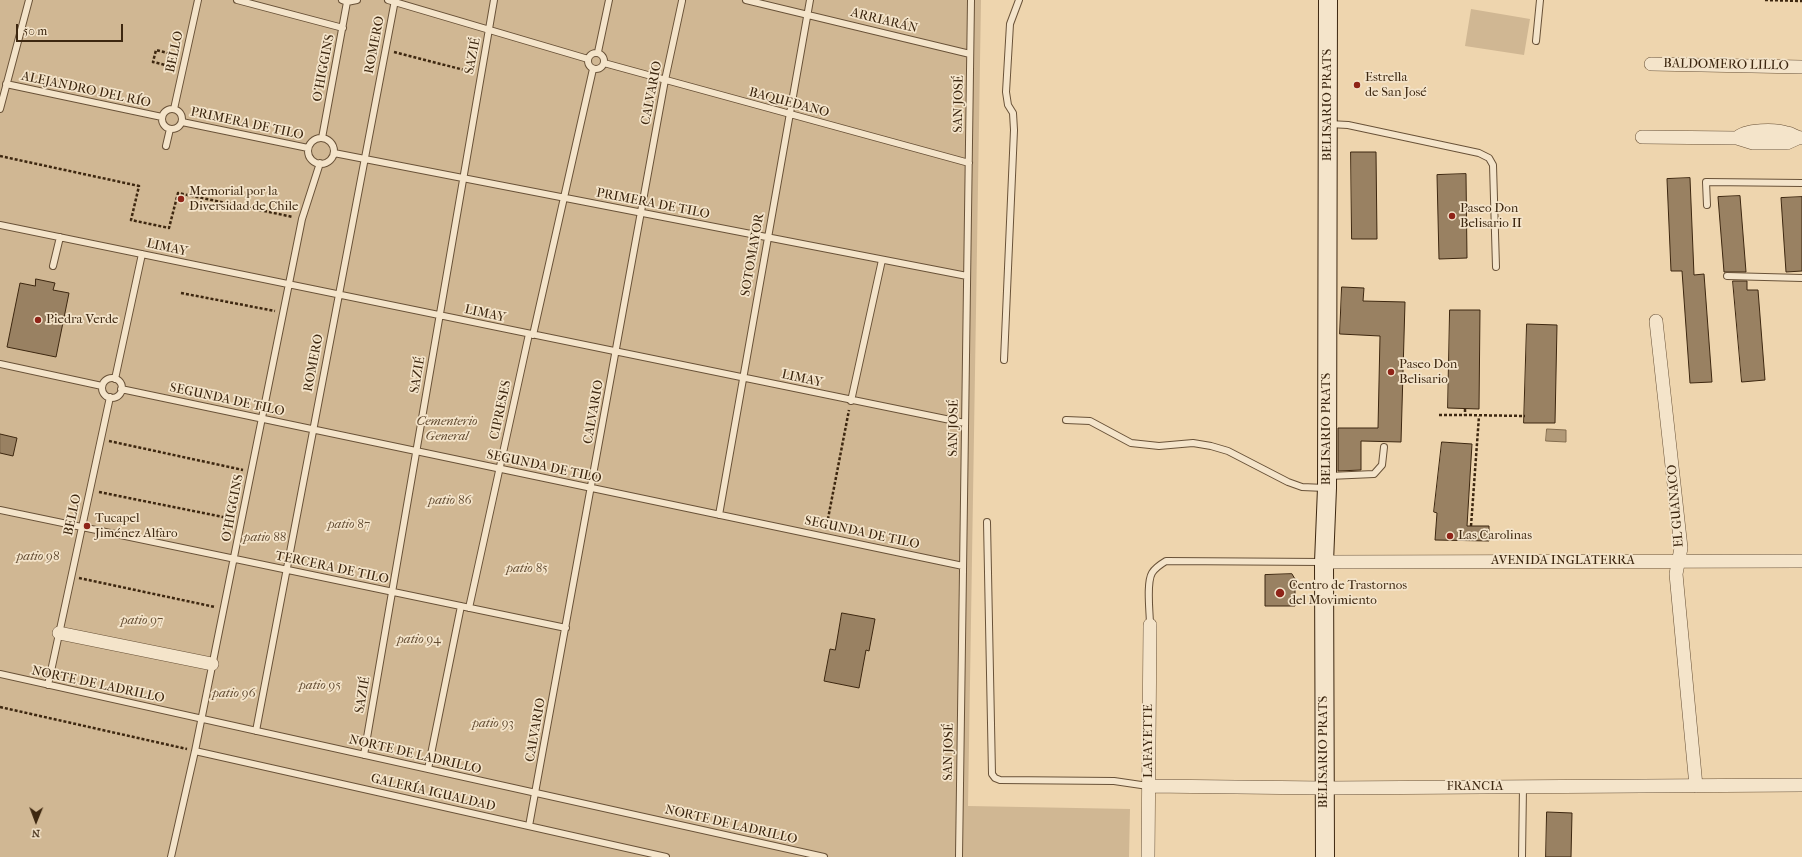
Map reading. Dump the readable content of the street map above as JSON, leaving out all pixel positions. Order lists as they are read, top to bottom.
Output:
{
  "streets": {
    "street": [
      "BALDOMERO LILLO",
      "BELISARIO PRATS",
      "EL GUANACO",
      "AVENIDA INGLATERRA",
      "LAFAYETTE",
      "FRANCIA"
    ],
    "lane": [
      "ARRIARÁN",
      "ROMERO",
      "BELLO",
      "SAZIÉ",
      "O'HIGGINS",
      "ALEJANDRO DEL RÍO",
      "CALVARIO",
      "BAQUEDANO",
      "SAN JOSÉ",
      "PRIMERA DE TILO",
      "LIMAY",
      "SOTOMAYOR",
      "SEGUNDA DE TILO",
      "CIPRESES",
      "TERCERA DE TILO",
      "NORTE DE LADRILLO",
      "GALERÍA IGUALDAD"
    ]
  },
  "crossings": [
    ["ARRIARÁN", "SAN JOSÉ"],
    ["ARRIARÁN", "SOTOMAYOR"],
    ["ROMERO", "PRIMERA DE TILO"],
    ["ROMERO", "LIMAY"],
    ["ROMERO", "SEGUNDA DE TILO"],
    ["ROMERO", "TERCERA DE TILO"],
    ["ROMERO", "NORTE DE LADRILLO"],
    ["BELLO", "ALEJANDRO DEL RÍO"],
    ["BELLO", "PRIMERA DE TILO"],
    ["BELLO", "SEGUNDA DE TILO"],
    ["BELLO", "TERCERA DE TILO"],
    ["BELLO", "NORTE DE LADRILLO"],
    ["SAZIÉ", "PRIMERA DE TILO"],
    ["SAZIÉ", "LIMAY"],
    ["SAZIÉ", "SEGUNDA DE TILO"],
    ["SAZIÉ", "TERCERA DE TILO"],
    ["SAZIÉ", "NORTE DE LADRILLO"],
    ["O'HIGGINS", "PRIMERA DE TILO"],
    ["O'HIGGINS", "LIMAY"],
    ["O'HIGGINS", "SEGUNDA DE TILO"],
    ["O'HIGGINS", "TERCERA DE TILO"],
    ["O'HIGGINS", "NORTE DE LADRILLO"],
    ["O'HIGGINS", "GALERÍA IGUALDAD"],
    ["ALEJANDRO DEL RÍO", "PRIMERA DE TILO"],
    ["CALVARIO", "BAQUEDANO"],
    ["CALVARIO", "PRIMERA DE TILO"],
    ["CALVARIO", "LIMAY"],
    ["CALVARIO", "SEGUNDA DE TILO"],
    ["CALVARIO", "TERCERA DE TILO"],
    ["CALVARIO", "NORTE DE LADRILLO"],
    ["CALVARIO", "GALERÍA IGUALDAD"],
    ["BAQUEDANO", "SAN JOSÉ"],
    ["BAQUEDANO", "SOTOMAYOR"],
    ["BAQUEDANO", "CIPRESES"],
    ["SAN JOSÉ", "PRIMERA DE TILO"],
    ["SAN JOSÉ", "LIMAY"],
    ["SAN JOSÉ", "SEGUNDA DE TILO"],
    ["BELISARIO PRATS", "AVENIDA INGLATERRA"],
    ["BELISARIO PRATS", "FRANCIA"],
    ["PRIMERA DE TILO", "SOTOMAYOR"],
    ["PRIMERA DE TILO", "CIPRESES"],
    ["LIMAY", "SOTOMAYOR"],
    ["LIMAY", "CIPRESES"],
    ["SOTOMAYOR", "SEGUNDA DE TILO"],
    ["SEGUNDA DE TILO", "CIPRESES"],
    ["CIPRESES", "TERCERA DE TILO"],
    ["EL GUANACO", "AVENIDA INGLATERRA"],
    ["EL GUANACO", "FRANCIA"],
    ["LAFAYETTE", "FRANCIA"]
  ],
  "parks": [
    "Cementerio General",
    "patio 86",
    "patio 87",
    "patio 88",
    "patio 98",
    "patio 85",
    "patio 97",
    "patio 94",
    "patio 95",
    "patio 96",
    "patio 93"
  ],
  "places": [
    "Estrella de San José",
    "Memorial por la Diversidad de Chile",
    "Paseo Don Belisario II",
    "Piedra Verde",
    "Paseo Don Belisario",
    "Tucapel Jiménez Alfaro",
    "Las Carolinas",
    "Centro de Trastornos del Movimiento"
  ],
  "scale_bar": "50 m",
  "north": "bottom"
}
